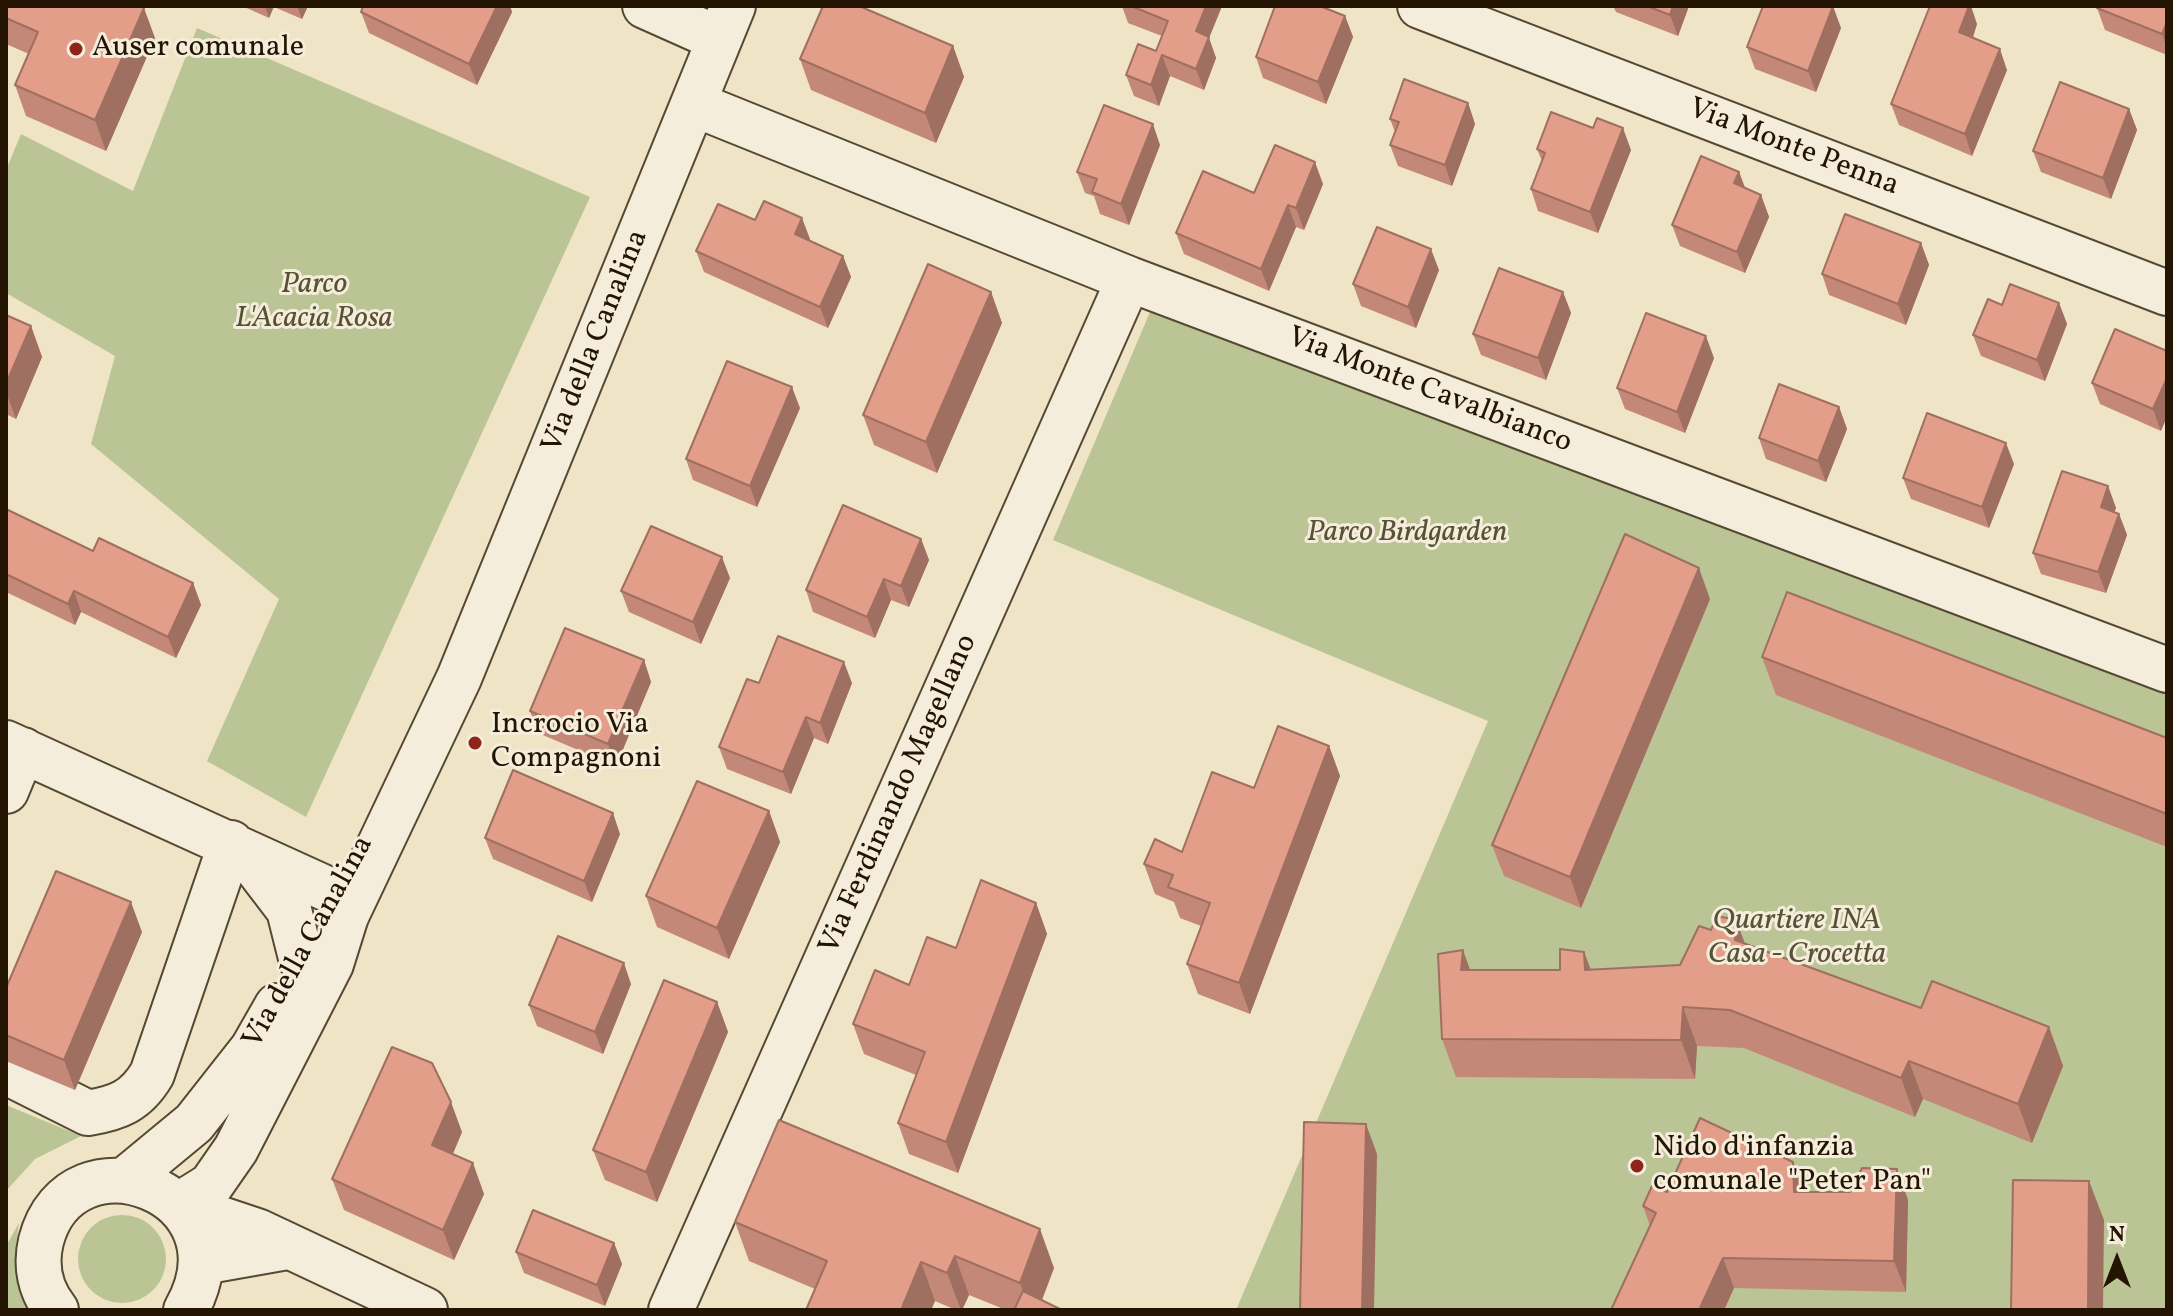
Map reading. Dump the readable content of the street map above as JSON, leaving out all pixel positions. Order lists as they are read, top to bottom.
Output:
{
  "streets": {
    "street": [
      "Via Monte Penna",
      "Via della Canalina",
      "Via Monte Cavalbianco",
      "Via Ferdinando Magellano"
    ]
  },
  "crossings": [
    ["Via della Canalina", "Via Monte Cavalbianco"],
    ["Via Monte Cavalbianco", "Via Ferdinando Magellano"]
  ],
  "parks": ["Parco L'Acacia Rosa", "Parco Birdgarden", "Quartiere INA Casa - Crocetta"],
  "places": ["Auser comunale", "Incrocio Via Compagnoni", "Nido d'infanzia comunale \"Peter Pan\""],
  "north": "top"
}
